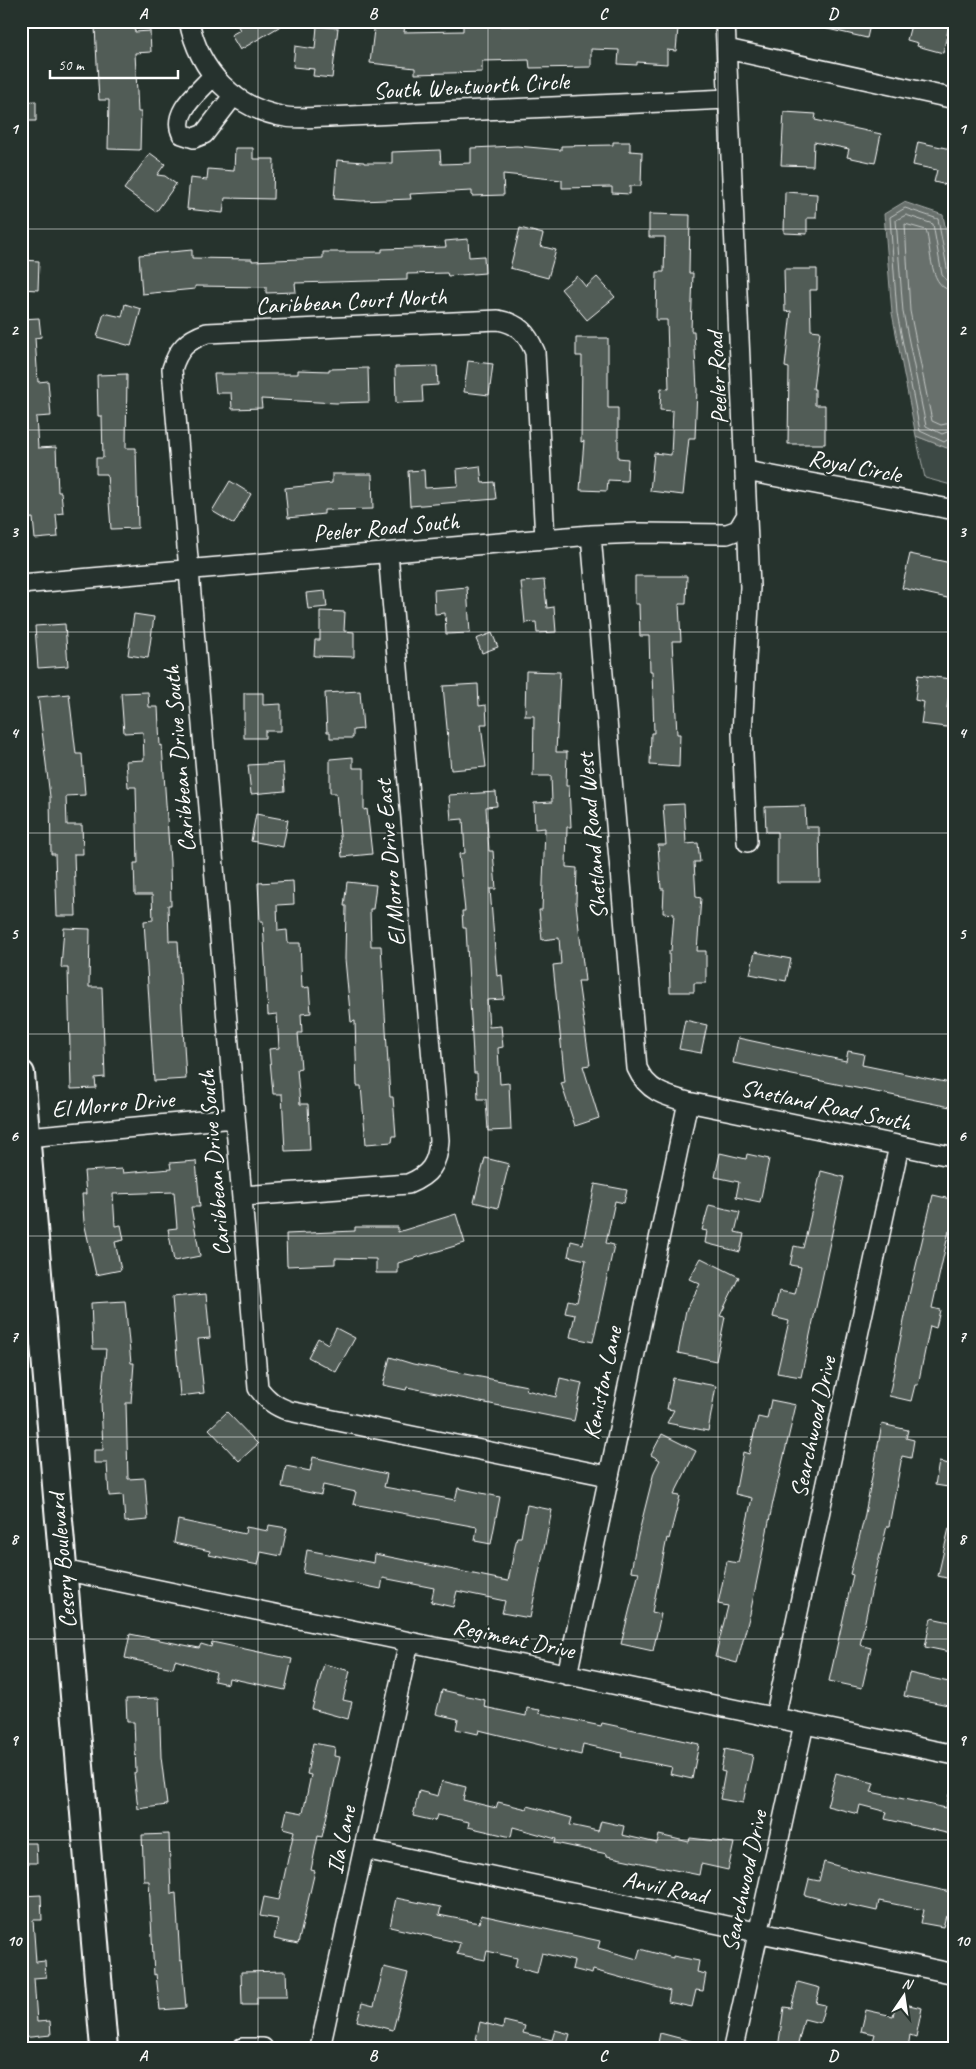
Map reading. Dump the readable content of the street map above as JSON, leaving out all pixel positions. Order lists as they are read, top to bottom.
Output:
{
  "streets": {
    "main road": ["Cesery Boulevard"],
    "street": [
      "South Wentworth Circle",
      "Caribbean Court North",
      "Peeler Road",
      "Royal Circle",
      "Peeler Road South",
      "Caribbean Drive South",
      "Shetland Road West",
      "El Morro Drive East",
      "El Morro Drive",
      "Shetland Road South",
      "Keniston Lane",
      "Searchwood Drive",
      "Regiment Drive",
      "Ila Lane",
      "Anvil Road"
    ]
  },
  "crossings": [
    ["South Wentworth Circle", "Peeler Road"],
    ["Caribbean Court North", "Peeler Road South"],
    ["Caribbean Court North", "Caribbean Drive South"],
    ["Peeler Road", "Royal Circle"],
    ["Peeler Road", "Peeler Road South"],
    ["Peeler Road South", "Caribbean Drive South"],
    ["Peeler Road South", "Shetland Road West"],
    ["Peeler Road South", "El Morro Drive East"],
    ["Caribbean Drive South", "El Morro Drive East"],
    ["Caribbean Drive South", "El Morro Drive"],
    ["Caribbean Drive South", "Keniston Lane"],
    ["Shetland Road West", "Shetland Road South"],
    ["Shetland Road West", "Keniston Lane"],
    ["El Morro Drive", "Cesery Boulevard"],
    ["Shetland Road South", "Keniston Lane"],
    ["Shetland Road South", "Searchwood Drive"],
    ["Keniston Lane", "Regiment Drive"],
    ["Searchwood Drive", "Regiment Drive"],
    ["Searchwood Drive", "Anvil Road"],
    ["Cesery Boulevard", "Regiment Drive"],
    ["Regiment Drive", "Ila Lane"],
    ["Ila Lane", "Anvil Road"]
  ],
  "scale_bar": "50 m",
  "north": "top",
  "grid": {
    "columns": [
      "A",
      "B",
      "C",
      "D"
    ],
    "rows": [
      "1",
      "2",
      "3",
      "4",
      "5",
      "6",
      "7",
      "8",
      "9",
      "10"
    ]
  }
}
